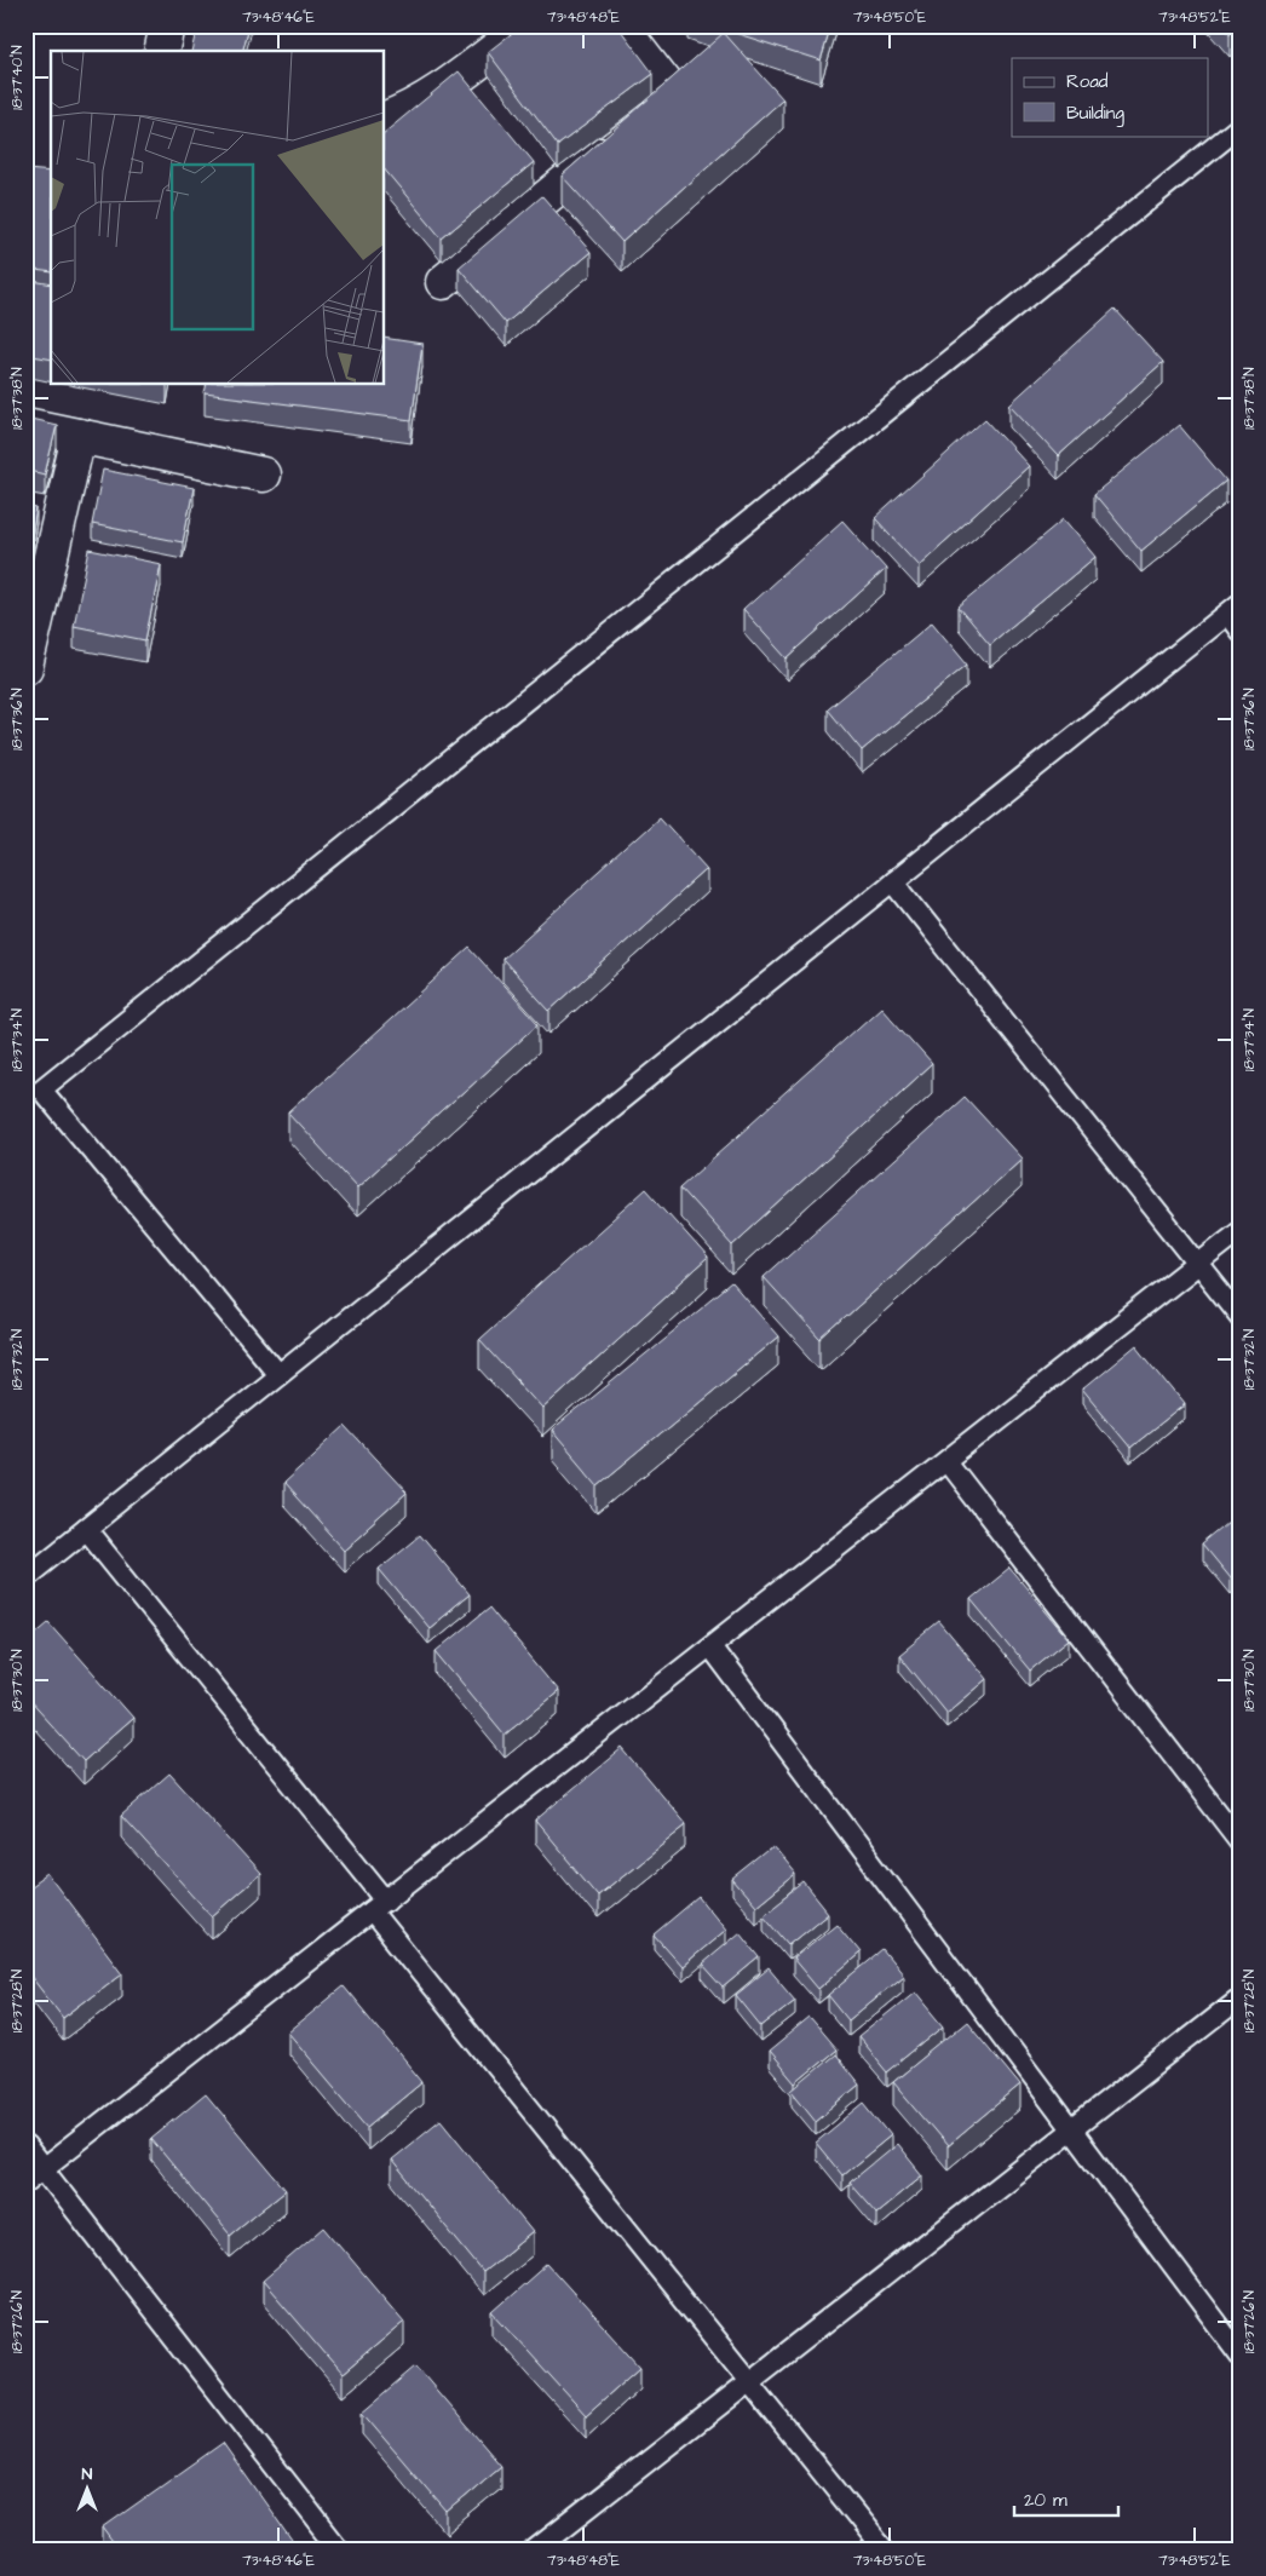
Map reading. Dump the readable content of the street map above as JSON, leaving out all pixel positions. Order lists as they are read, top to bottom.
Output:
{
  "legend": ["Road", "Building"],
  "scale_bar": "20 m",
  "north": "top",
  "coordinates": [
    "73°48'46\"E",
    "73°48'48\"E",
    "73°48'50\"E",
    "73°48'52\"E",
    "18°37'40\"N",
    "18°37'38\"N",
    "18°37'36\"N",
    "18°37'34\"N",
    "18°37'32\"N",
    "18°37'30\"N",
    "18°37'28\"N",
    "18°37'26\"N"
  ]
}
